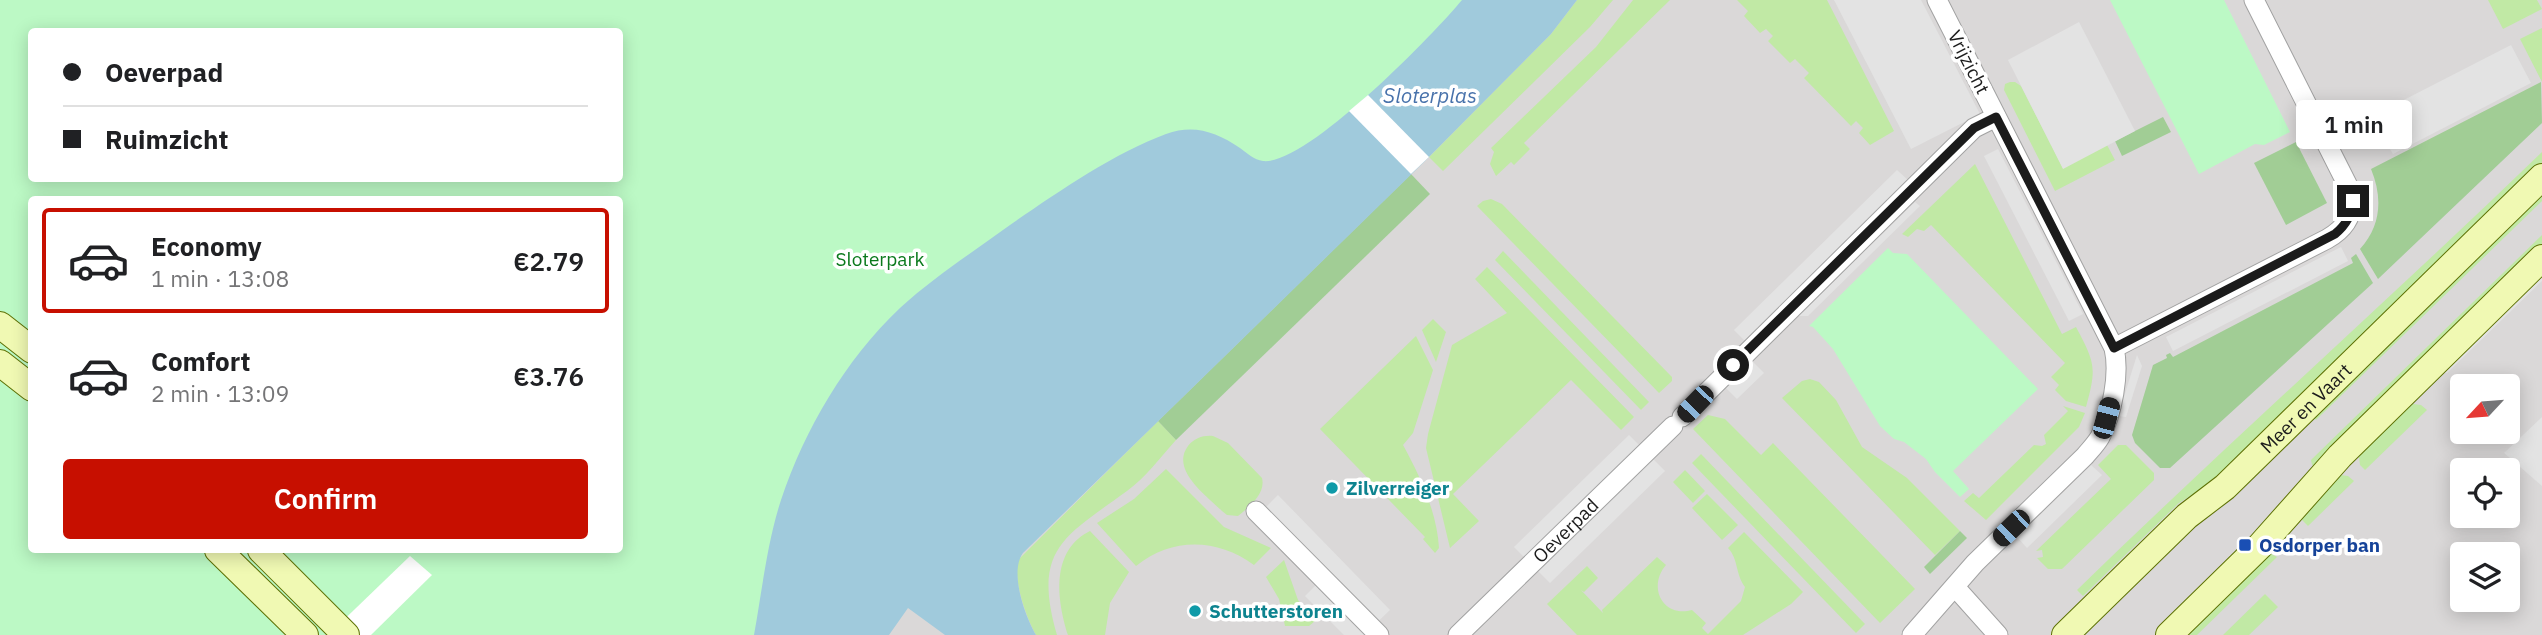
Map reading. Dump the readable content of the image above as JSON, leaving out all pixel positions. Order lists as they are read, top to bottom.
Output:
{
  "streets": {
    "main road": ["Meer en Vaart"],
    "street": ["Vrijzicht", "Oeverpad"]
  },
  "crossings": [
    ["Vrijzicht", "Oeverpad"]
  ],
  "water": ["Sloterplas"],
  "parks": ["Sloterpark"],
  "places": {
    "other": ["Zilverreiger", "Schutterstoren"],
    "transit": ["Osdorper ban"]
  },
  "north": "bottom left",
  "page": {
    "banner": ["Oeverpad", "Ruimzicht"],
    "bubble": "1 min",
    "list": [
      {
        "name": "Economy",
        "note": "1 min · 13:08",
        "value": "€2.79"
      },
      {
        "name": "Comfort",
        "note": "2 min · 13:09",
        "value": "€3.76"
      }
    ],
    "buttons": "Confirm"
  }
}
